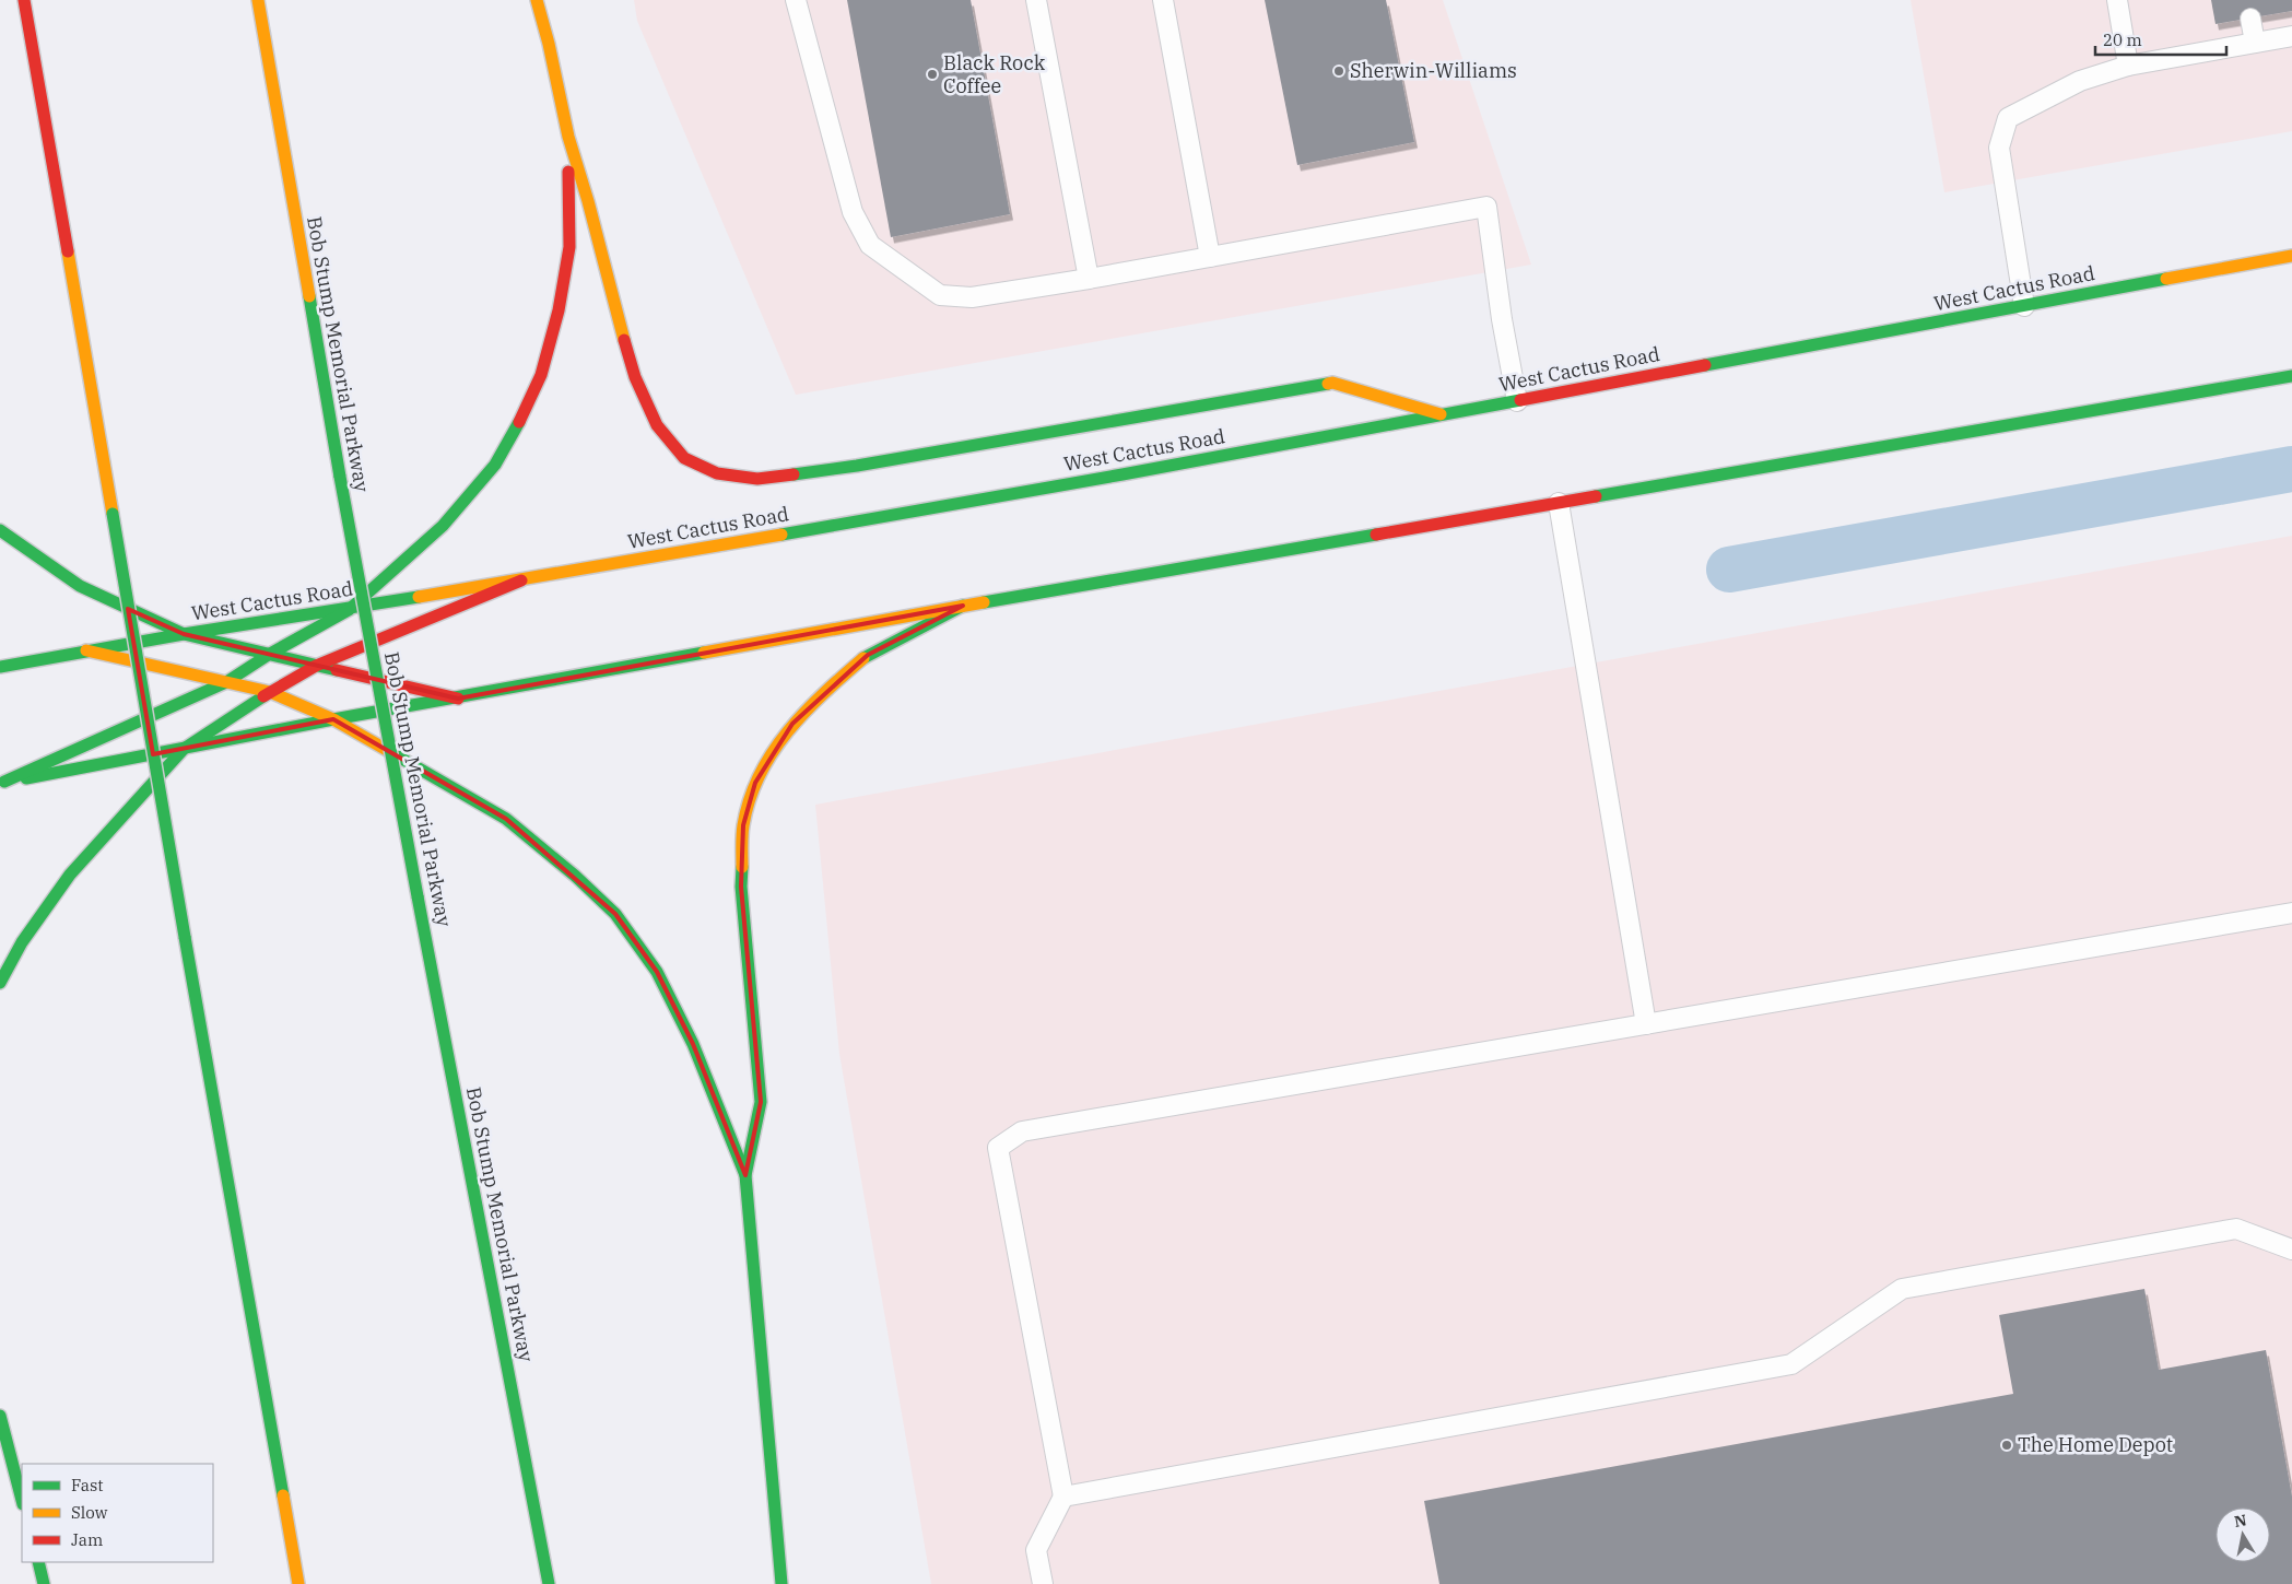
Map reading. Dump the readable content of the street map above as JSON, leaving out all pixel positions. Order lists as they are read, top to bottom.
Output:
{
  "streets": {
    "main road": ["West Cactus Road", "Bob Stump Memorial Parkway"]
  },
  "places": ["Sherwin-Williams", "Black Rock Coffee", "The Home Depot"],
  "legend": ["Fast", "Slow", "Jam"],
  "scale_bar": "20 m",
  "north": "top"
}
